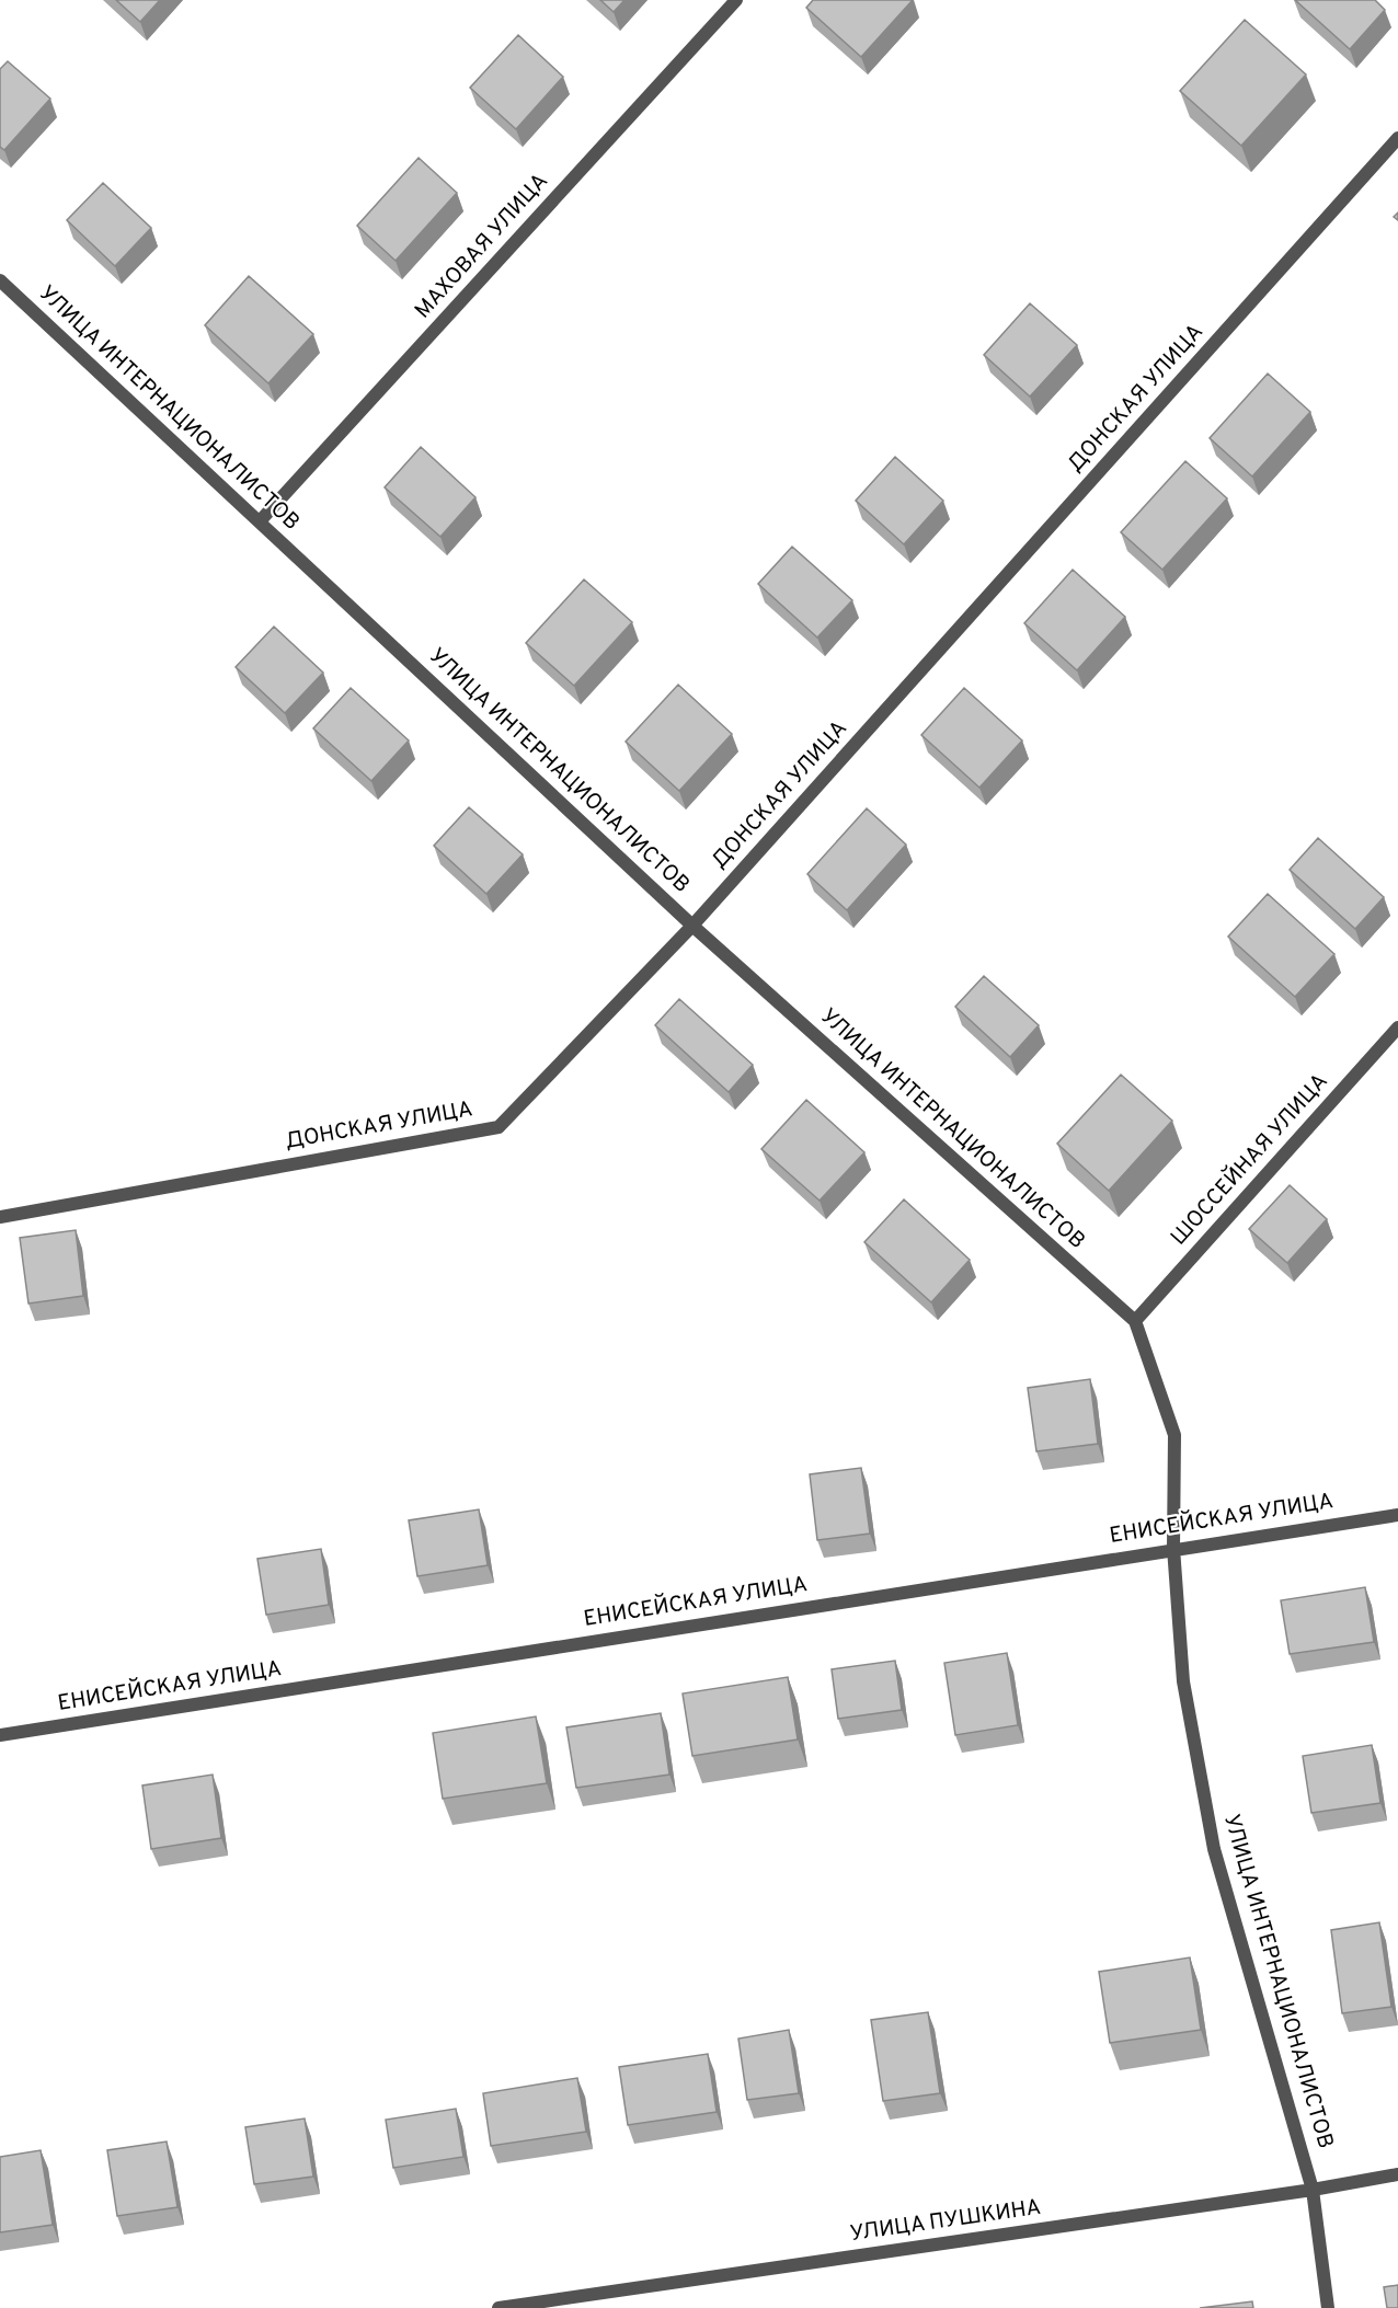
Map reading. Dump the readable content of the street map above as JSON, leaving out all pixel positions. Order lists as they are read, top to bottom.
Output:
{
  "streets": {
    "street": [
      "МАХОВАЯ УЛИЦА",
      "ДОНСКАЯ УЛИЦА",
      "УЛИЦА ИНТЕРНАЦИОНАЛИСТОВ",
      "ШОССЕЙНАЯ УЛИЦА",
      "ЕНИСЕЙСКАЯ УЛИЦА",
      "УЛИЦА ПУШКИНА"
    ]
  },
  "crossings": [
    ["МАХОВАЯ УЛИЦА", "УЛИЦА ИНТЕРНАЦИОНАЛИСТОВ"],
    ["ДОНСКАЯ УЛИЦА", "УЛИЦА ИНТЕРНАЦИОНАЛИСТОВ"],
    ["УЛИЦА ИНТЕРНАЦИОНАЛИСТОВ", "ШОССЕЙНАЯ УЛИЦА"],
    ["УЛИЦА ИНТЕРНАЦИОНАЛИСТОВ", "ЕНИСЕЙСКАЯ УЛИЦА"],
    ["УЛИЦА ИНТЕРНАЦИОНАЛИСТОВ", "УЛИЦА ПУШКИНА"]
  ]
}
